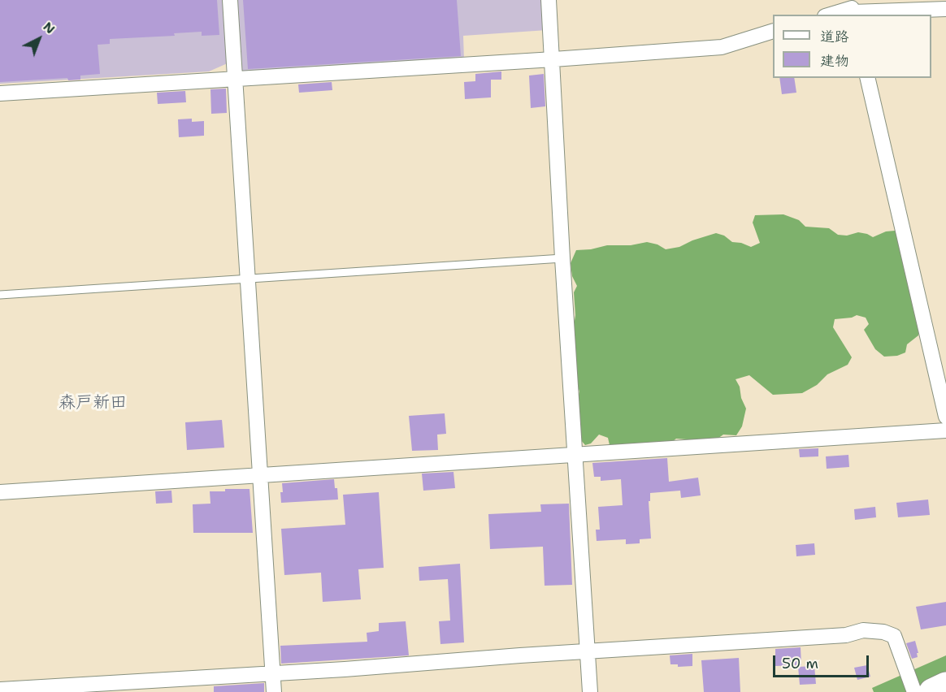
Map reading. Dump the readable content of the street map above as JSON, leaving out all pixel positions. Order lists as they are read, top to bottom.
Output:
{
  "districts": ["森戸新田"],
  "legend": ["道路", "建物"],
  "scale_bar": "50 m",
  "north": "top right"
}
